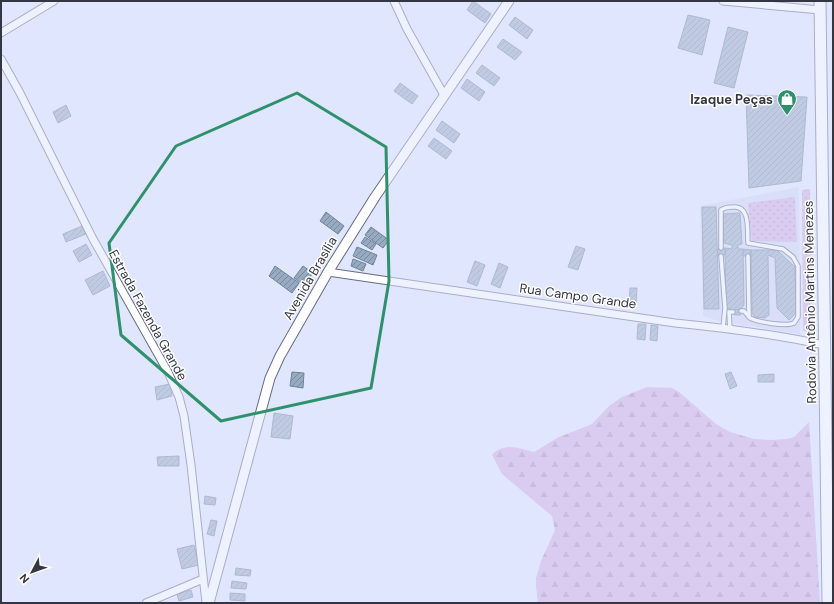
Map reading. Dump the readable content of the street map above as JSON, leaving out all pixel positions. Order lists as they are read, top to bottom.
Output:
{
  "streets": {
    "main road": ["Avenida Brasília", "Rodovia Antônio Martins Menezes"],
    "street": ["Rua Campo Grande", "Estrada Fazenda Grande"]
  },
  "crossings": [
    ["Avenida Brasília", "Rua Campo Grande"],
    ["Rua Campo Grande", "Rodovia Antônio Martins Menezes"]
  ],
  "places": {
    "shop": ["Izaque Peças"]
  },
  "north": "bottom left"
}
